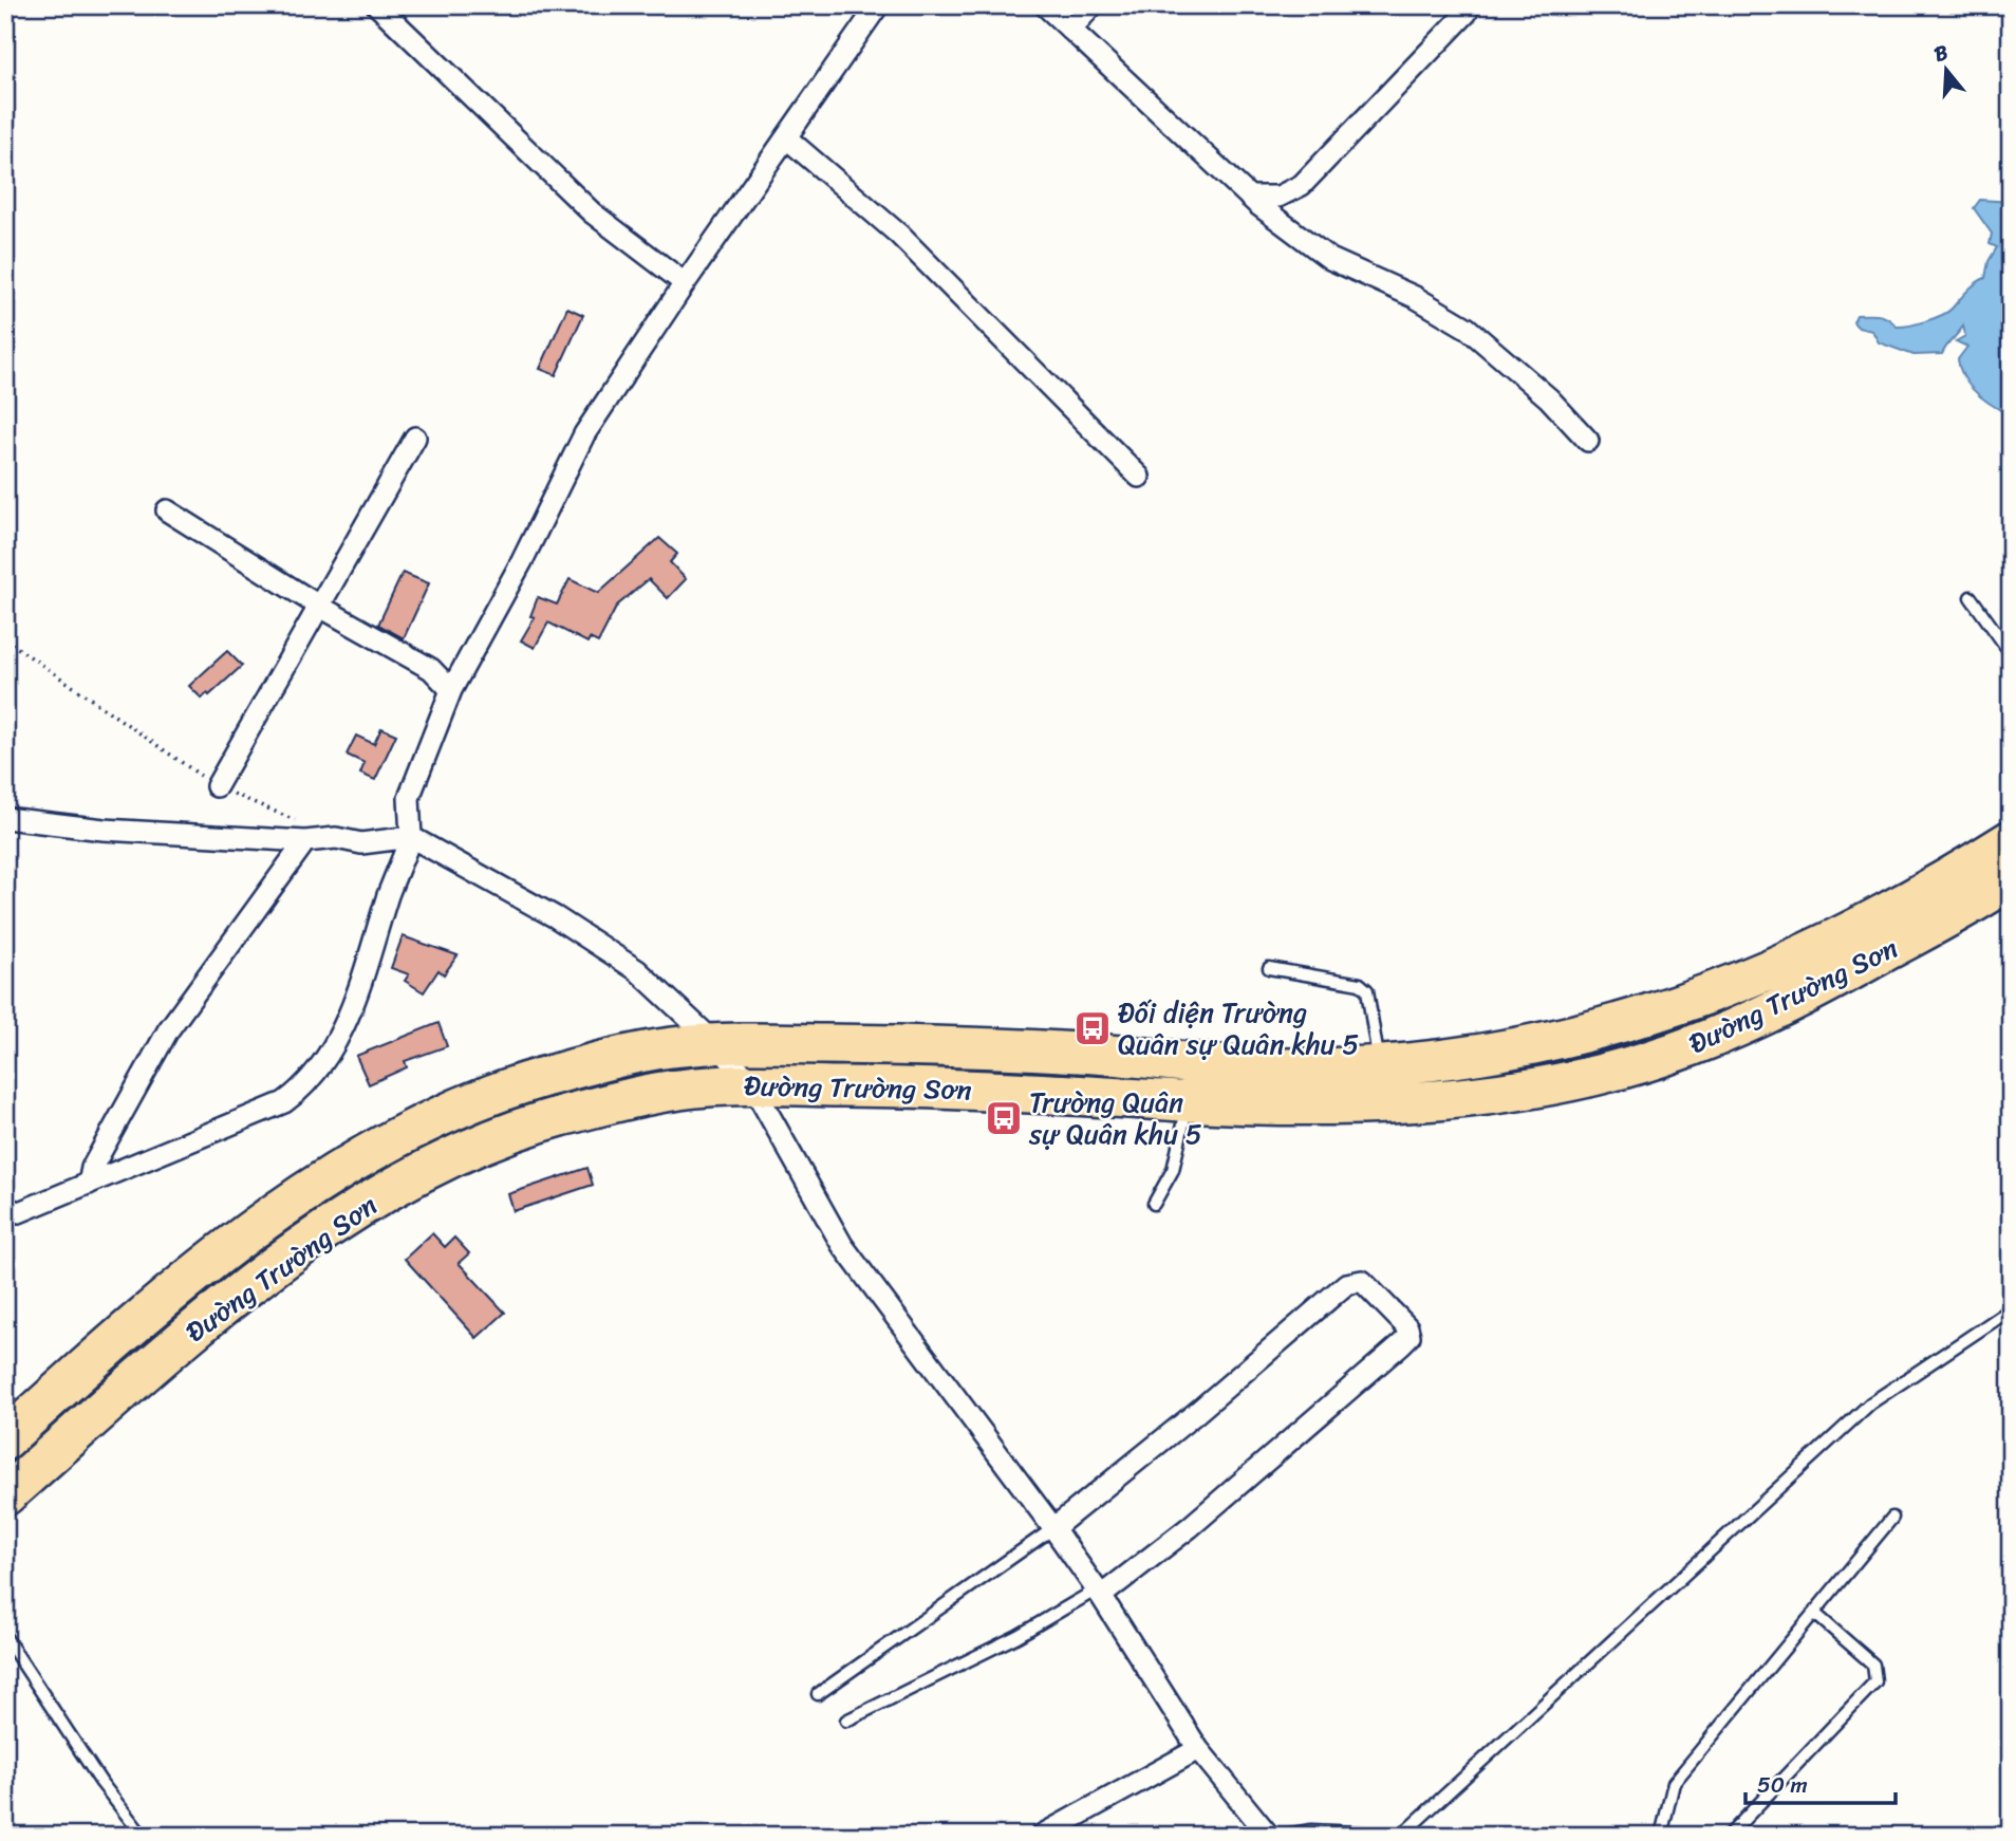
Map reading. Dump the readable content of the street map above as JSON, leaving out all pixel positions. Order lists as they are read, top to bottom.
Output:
{
  "streets": {
    "highway": ["Đường Trường Sơn"]
  },
  "places": {
    "bus stop": ["Đối diện Trường Quân sự Quân khu 5", "Trường Quân sự Quân khu 5"]
  },
  "scale_bar": "50 m",
  "north": "top"
}
